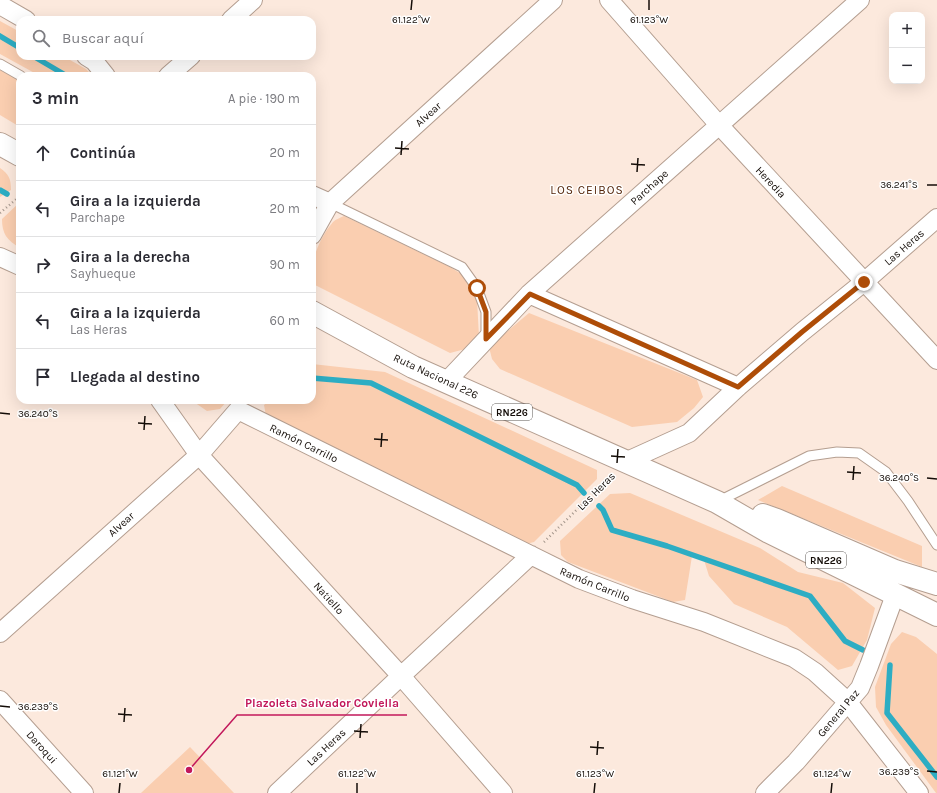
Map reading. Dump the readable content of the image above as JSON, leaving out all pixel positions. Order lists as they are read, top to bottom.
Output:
{
  "streets": {
    "highway": ["Ruta Nacional 226", "RN226"],
    "street": [
      "Alvear",
      "Heredia",
      "Parchape",
      "Las Heras",
      "Ramón Carrillo",
      "Natiello",
      "General Paz",
      "Daroqui"
    ]
  },
  "crossings": [
    ["Alvear", "Ramón Carrillo"],
    ["Alvear", "Natiello"],
    ["Heredia", "Parchape"],
    ["Heredia", "Las Heras"],
    ["Parchape", "Ruta Nacional 226"],
    ["Las Heras", "Ruta Nacional 226"],
    ["Las Heras", "Ramón Carrillo"],
    ["Las Heras", "Natiello"],
    ["Ruta Nacional 226", "General Paz"],
    ["Ramón Carrillo", "General Paz"]
  ],
  "districts": ["LOS CEIBOS"],
  "places": ["Plazoleta Salvador Coviella"],
  "page": {
    "map_buttons": ["+", "−"],
    "search": "Buscar aquí",
    "heading": ["3 min", "A pie · 190 m"],
    "list": [
      ["Continúa", "20 m"],
      ["Gira a la izquierda", "Parchape", "20 m"],
      ["Gira a la derecha", "Sayhueque", "90 m"],
      ["Gira a la izquierda", "Las Heras", "60 m"],
      "Llegada al destino"
    ]
  },
  "coordinates": [
    "61.122°W",
    "61.123°W",
    "36.241°S",
    "36.240°S",
    "36.239°S",
    "61.121°W",
    "61.124°W"
  ]
}
